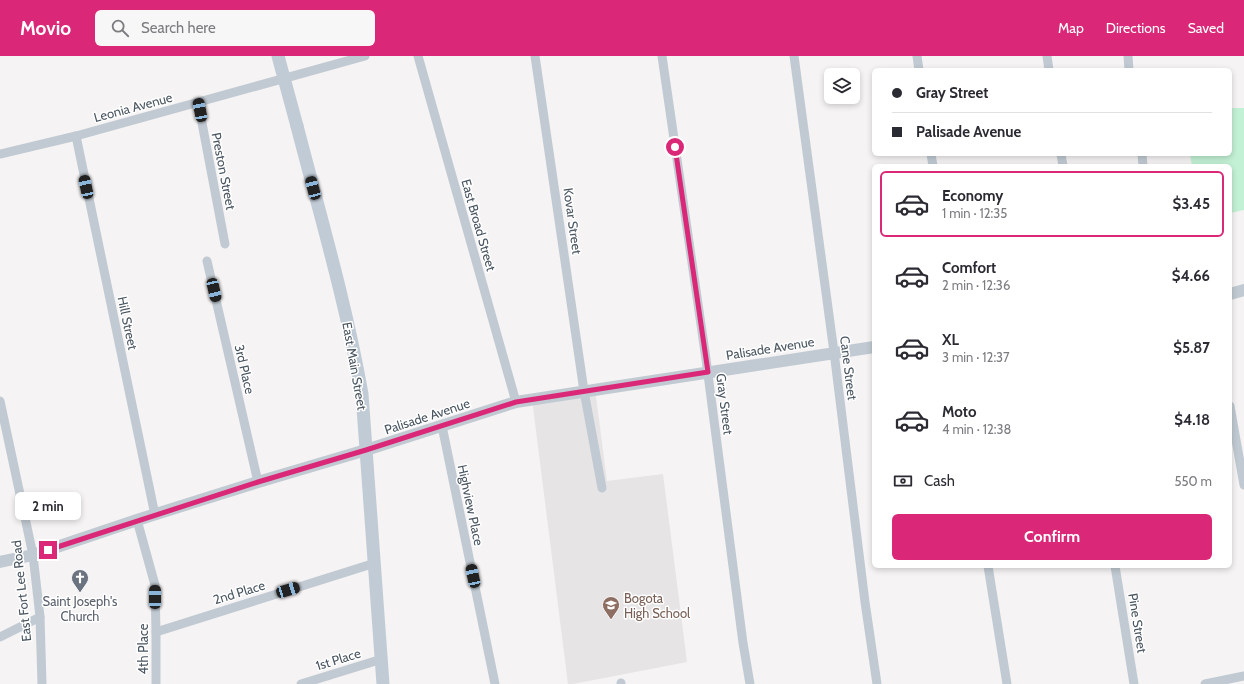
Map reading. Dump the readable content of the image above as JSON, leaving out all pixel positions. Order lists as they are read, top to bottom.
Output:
{
  "streets": {
    "main road": ["East Main Street"],
    "street": [
      "Leonia Avenue",
      "Preston Street",
      "Kovar Street",
      "East Broad Street",
      "Hill Street",
      "Palisade Avenue",
      "Cane Street",
      "3rd Place",
      "Gray Street",
      "Highview Place",
      "East Fort Lee Road",
      "2nd Place",
      "Pine Street",
      "4th Place",
      "1st Place"
    ]
  },
  "crossings": [
    ["Leonia Avenue", "Preston Street"],
    ["Leonia Avenue", "Hill Street"],
    ["Kovar Street", "Palisade Avenue"],
    ["East Broad Street", "Palisade Avenue"],
    ["Hill Street", "Palisade Avenue"],
    ["Palisade Avenue", "East Main Street"],
    ["Palisade Avenue", "Cane Street"],
    ["Palisade Avenue", "3rd Place"],
    ["Palisade Avenue", "Gray Street"],
    ["Palisade Avenue", "Highview Place"],
    ["Palisade Avenue", "East Fort Lee Road"],
    ["Palisade Avenue", "4th Place"],
    ["East Main Street", "2nd Place"],
    ["East Main Street", "1st Place"],
    ["2nd Place", "4th Place"]
  ],
  "places": {
    "church": ["Saint Joseph's Church"],
    "school or university": ["Bogota High School"]
  },
  "page": {
    "header": "Movio",
    "search": "Search here",
    "nav": ["Map", "Directions", "Saved"],
    "banner": ["Gray Street", "Palisade Avenue"],
    "list": [
      {
        "name": "Economy",
        "note": "1 min · 12:35",
        "value": "$3.45"
      },
      {
        "name": "Comfort",
        "note": "2 min · 12:36",
        "value": "$4.66"
      },
      {
        "name": "XL",
        "note": "3 min · 12:37",
        "value": "$5.87"
      },
      {
        "name": "Moto",
        "note": "4 min · 12:38",
        "value": "$4.18"
      }
    ],
    "pay": ["Cash", "550 m"],
    "bubble": "2 min",
    "buttons": "Confirm"
  }
}
